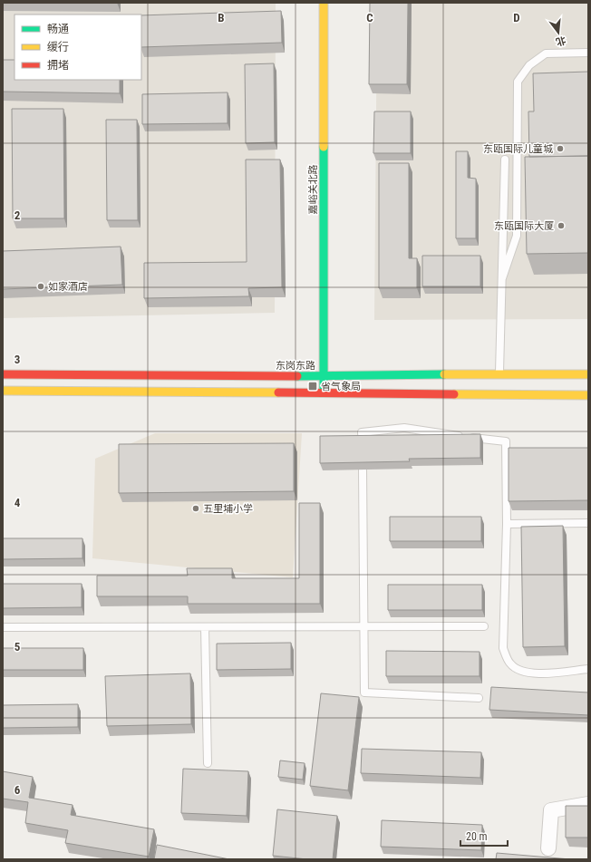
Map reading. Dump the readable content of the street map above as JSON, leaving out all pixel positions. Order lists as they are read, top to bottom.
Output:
{
  "streets": {
    "main road": ["嘉峪关北路", "东岗东路"]
  },
  "crossings": [
    ["嘉峪关北路", "东岗东路"]
  ],
  "places": {
    "other": [
      "东瓯国际儿童城",
      "东瓯国际大厦",
      "如家酒店",
      "五里埔小学"
    ],
    "transit": ["省气象局"]
  },
  "legend": ["畅通", "缓行", "拥堵"],
  "scale_bar": "20 m",
  "north": "bottom",
  "grid": {
    "columns": ["B", "C", "D"],
    "rows": [
      "2",
      "3",
      "4",
      "5",
      "6"
    ]
  }
}
